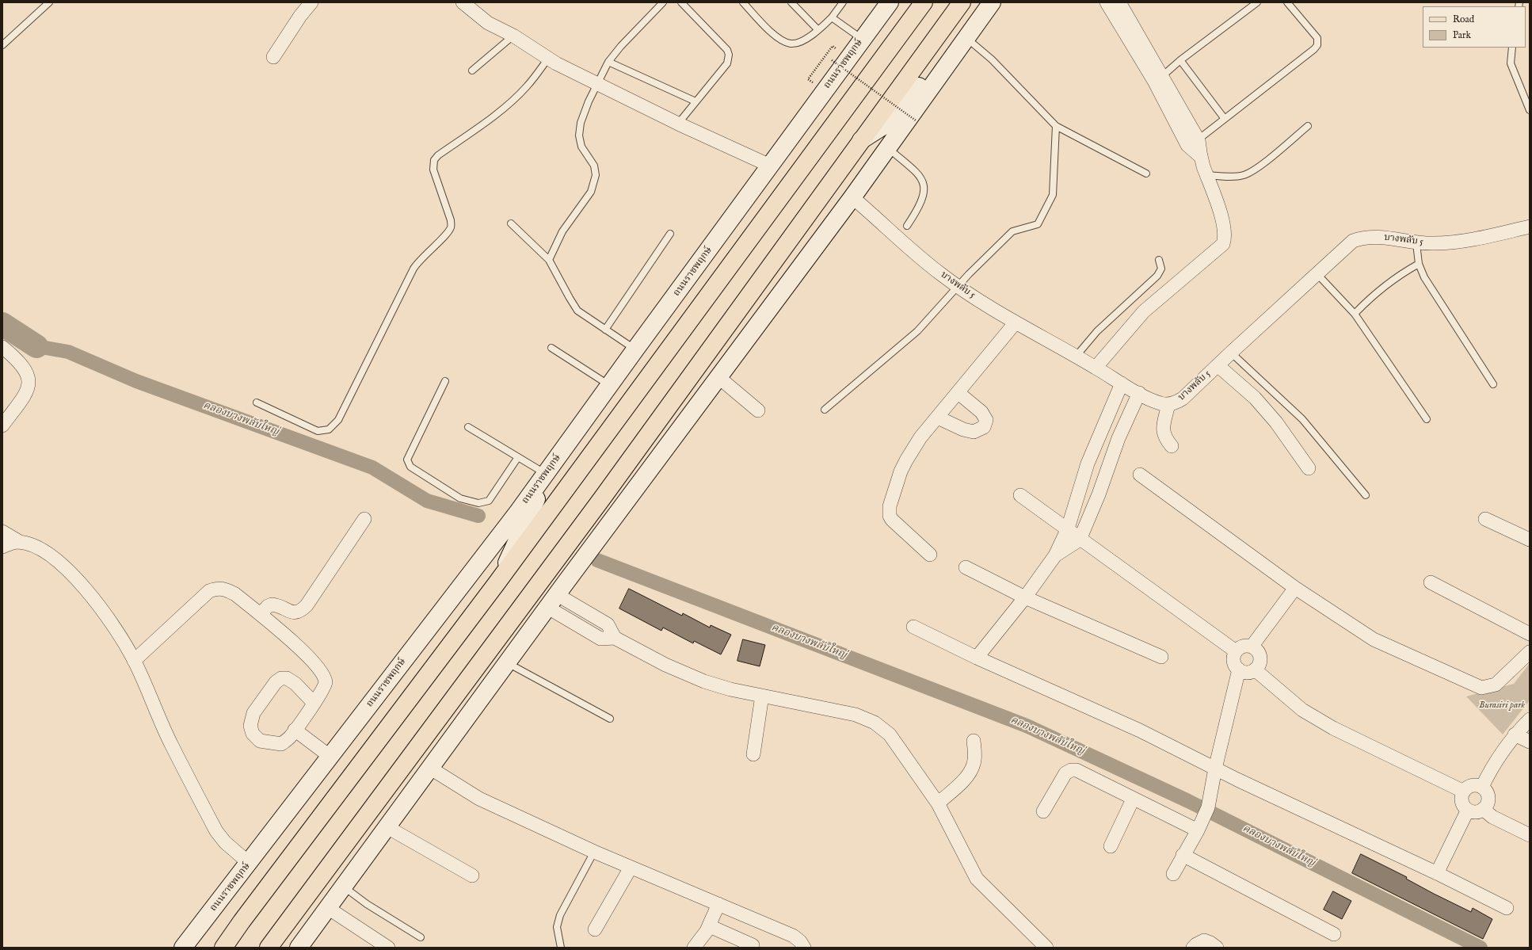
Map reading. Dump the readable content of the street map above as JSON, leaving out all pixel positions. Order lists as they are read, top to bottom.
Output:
{
  "streets": {
    "main road": ["ถนนราชพฤกษ์"],
    "street": ["บางพลับ 5"]
  },
  "water": ["คลองบางพลับใหญ่"],
  "parks": ["Burasiri park"],
  "legend": ["Road", "Park"]
}
